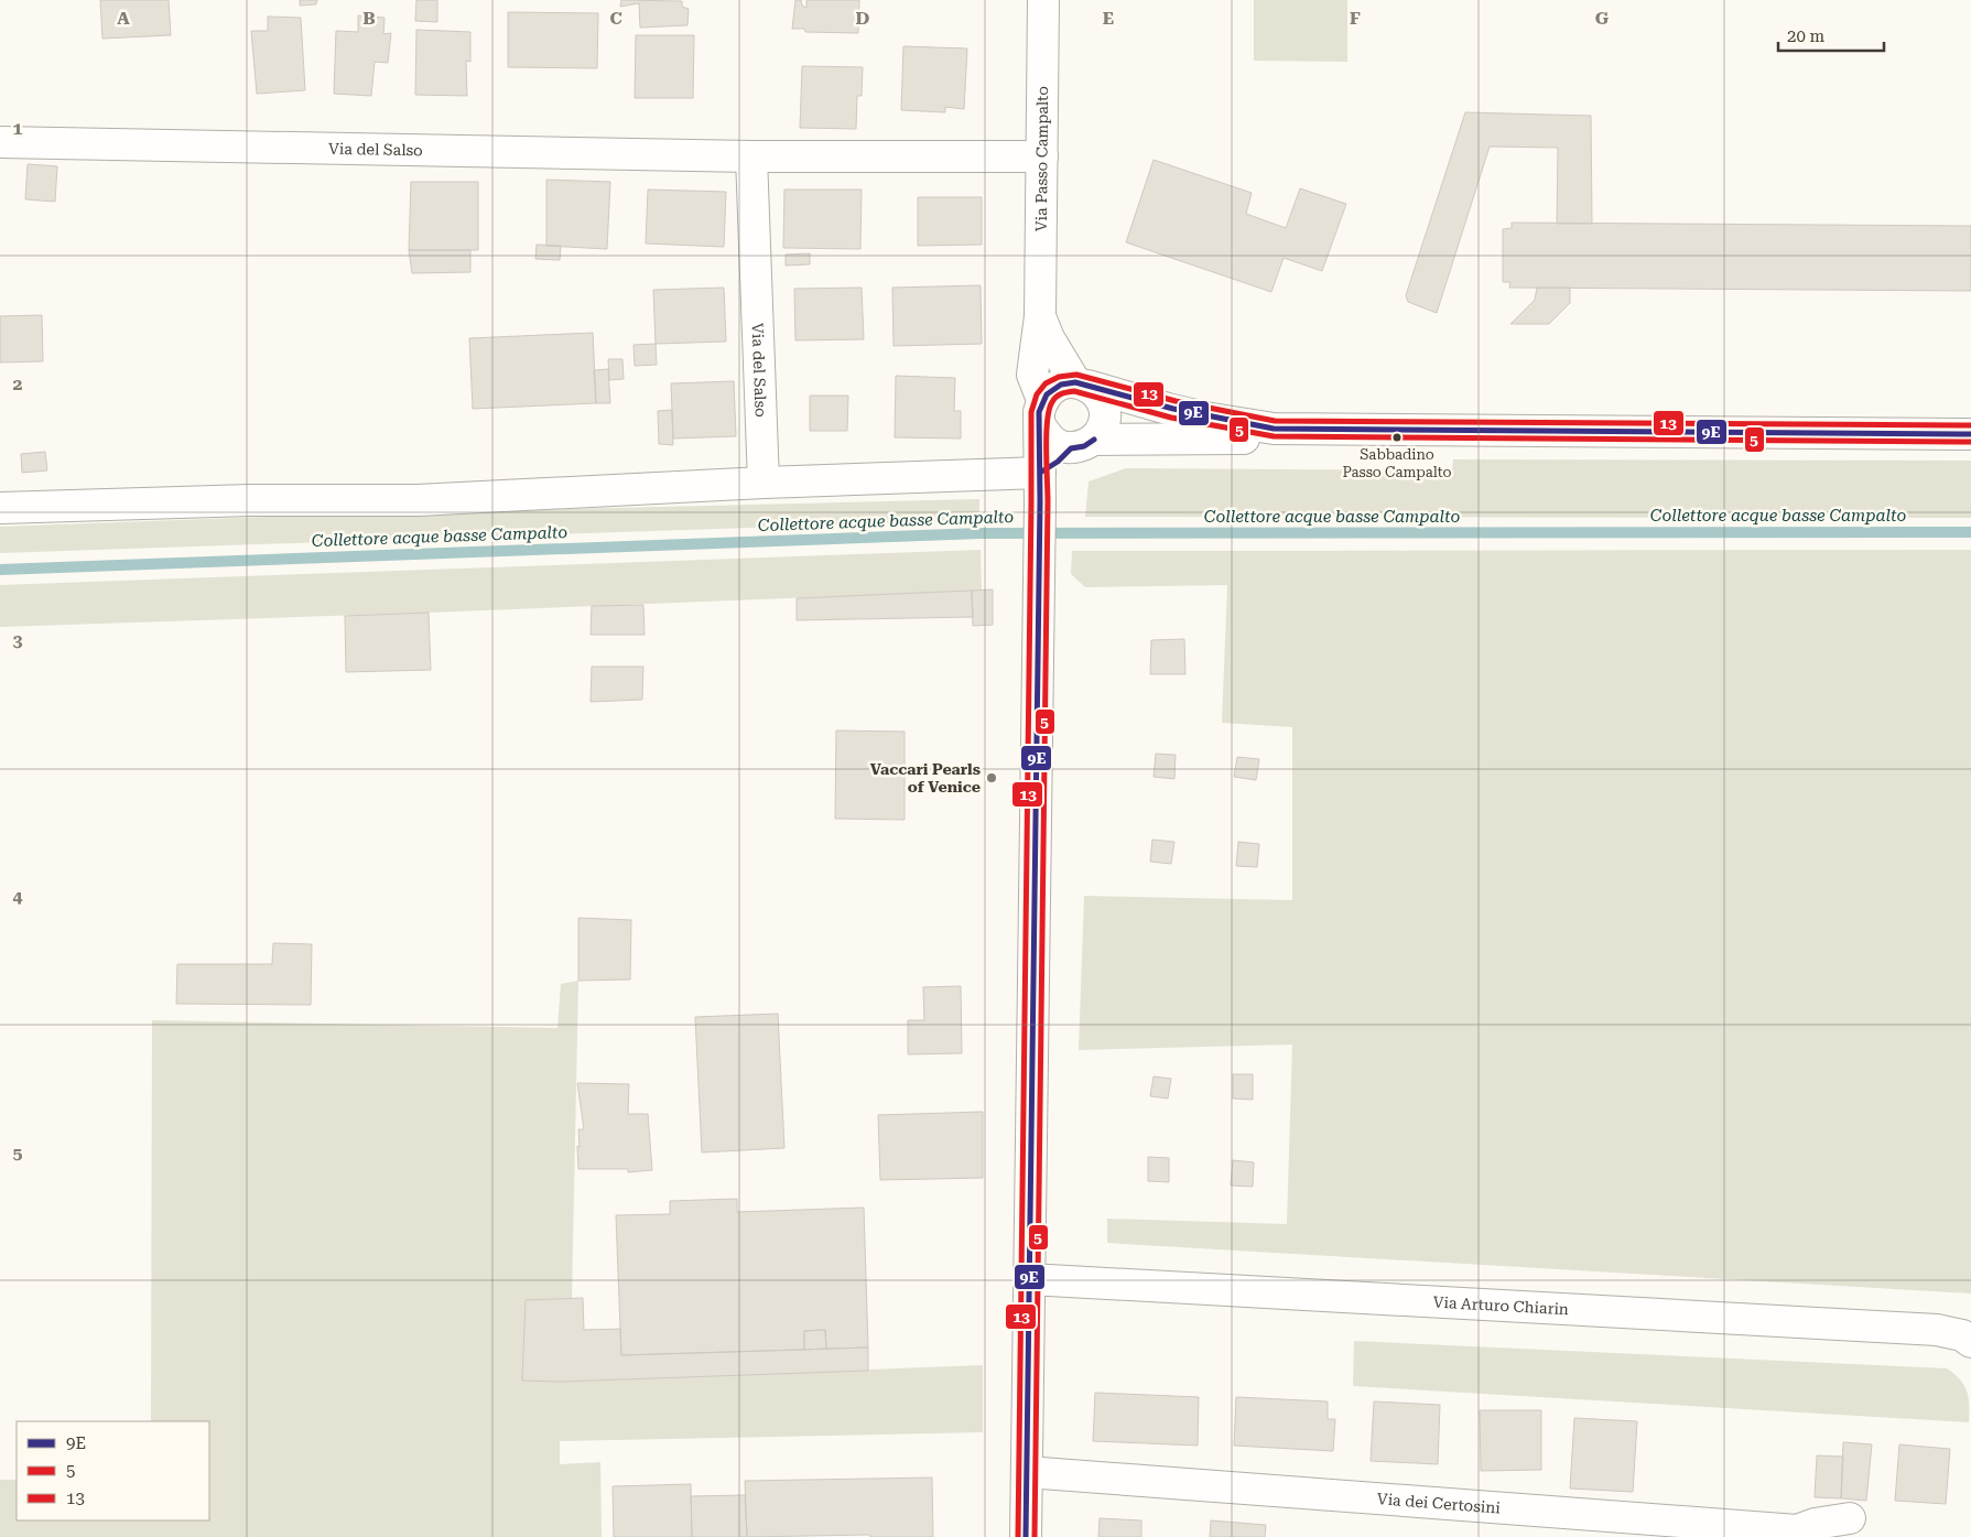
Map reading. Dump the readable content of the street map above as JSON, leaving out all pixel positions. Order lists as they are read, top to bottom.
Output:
{
  "streets": {
    "street": [
      "Via del Salso",
      "Via Passo Campalto",
      "Via Arturo Chiarin",
      "Via dei Certosini"
    ]
  },
  "crossings": [
    ["Via del Salso", "Via Passo Campalto"],
    ["Via Passo Campalto", "Via Arturo Chiarin"],
    ["Via Passo Campalto", "Via dei Certosini"]
  ],
  "water": ["Collettore acque basse Campalto"],
  "places": ["Sabbadino Passo Campalto", "Vaccari Pearls of Venice"],
  "lines": ["transit line 13", "transit line 9E", "transit line 5"],
  "legend": ["9E", "5", "13"],
  "scale_bar": "20 m",
  "grid": {
    "columns": [
      "A",
      "B",
      "C",
      "D",
      "E",
      "F",
      "G"
    ],
    "rows": [
      "1",
      "2",
      "3",
      "4",
      "5"
    ]
  }
}
